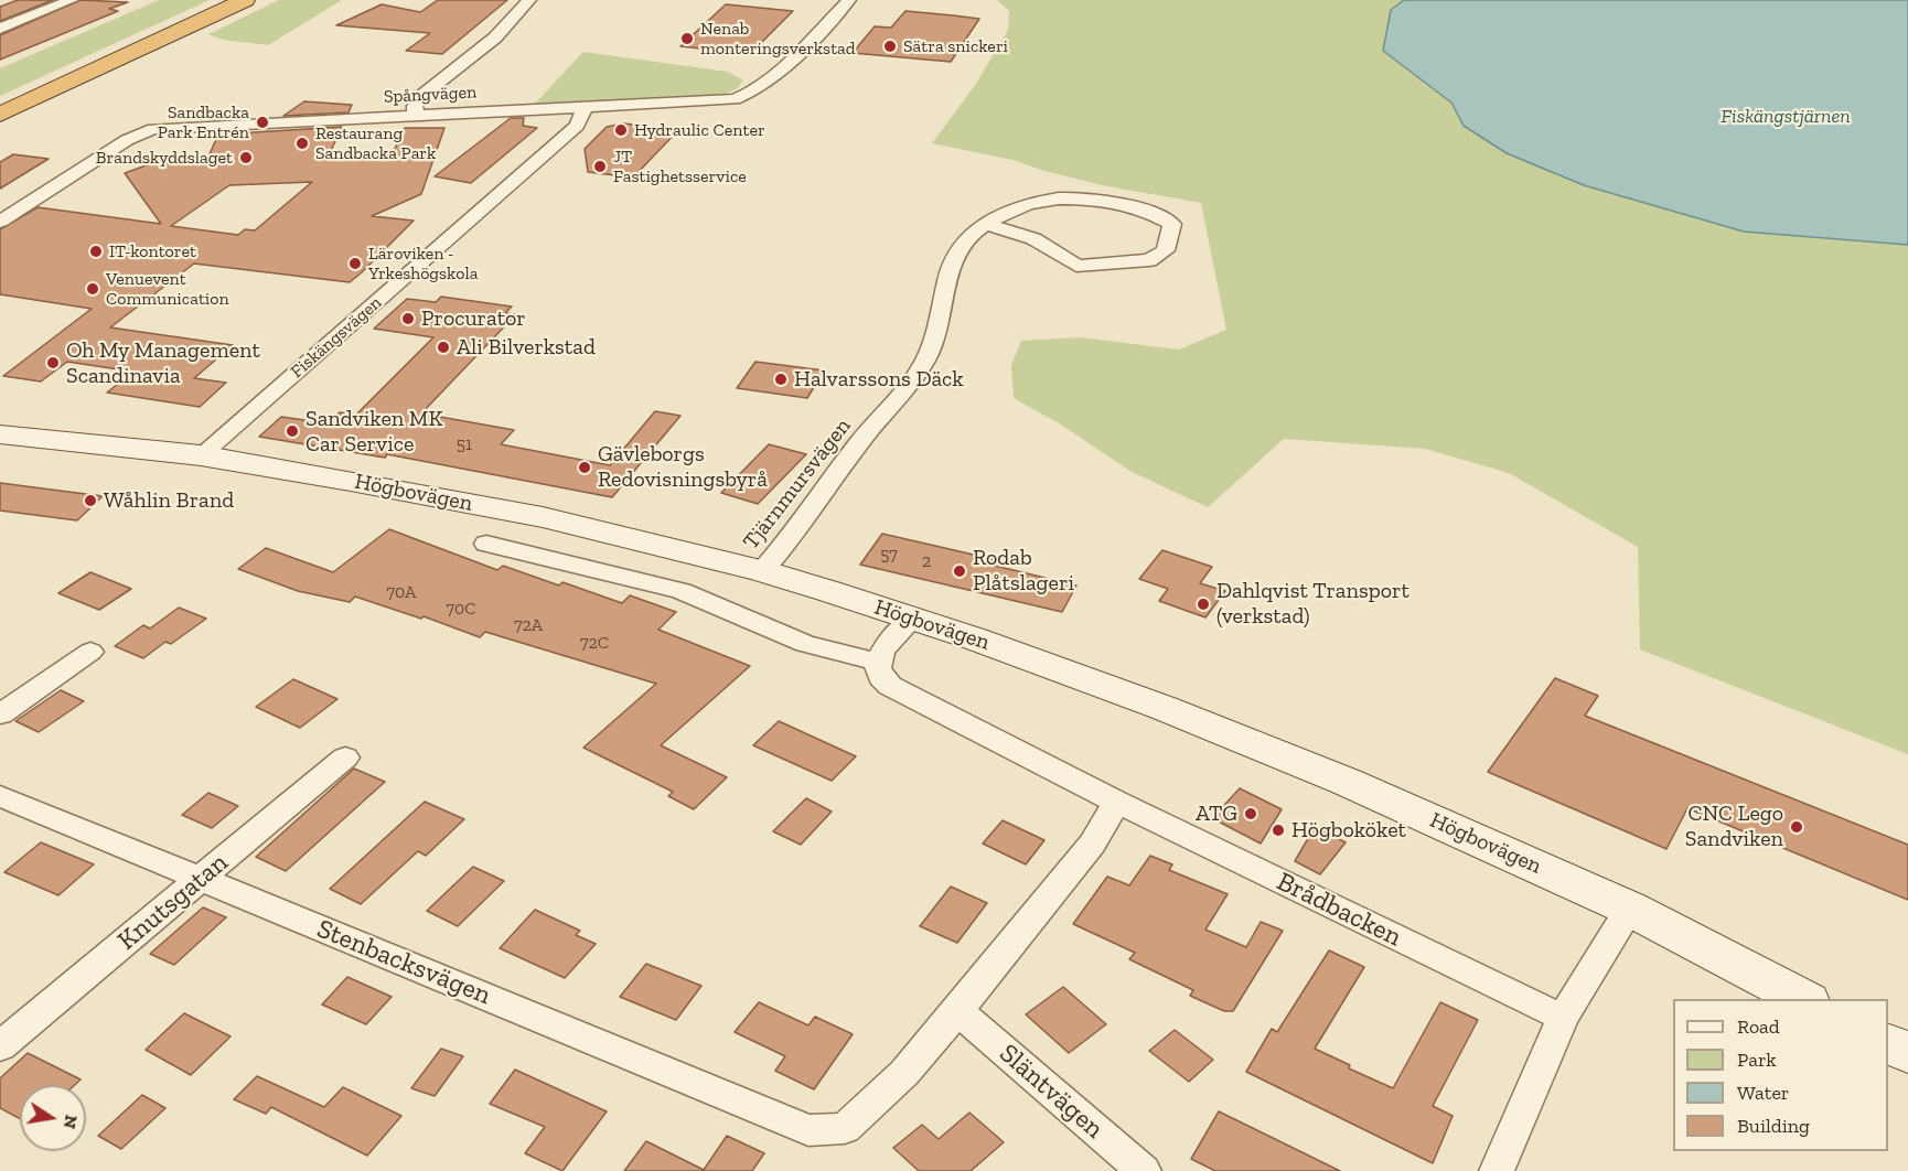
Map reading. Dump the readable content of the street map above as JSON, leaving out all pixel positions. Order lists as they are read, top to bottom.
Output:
{
  "streets": {
    "main road": ["Högbovägen"],
    "street": [
      "Spångvägen",
      "Fiskängsvägen",
      "Tjärnmursvägen",
      "Knutsgatan",
      "Brådbacken",
      "Stenbacksvägen",
      "Släntvägen"
    ]
  },
  "crossings": [
    ["Spångvägen", "Fiskängsvägen"],
    ["Fiskängsvägen", "Högbovägen"],
    ["Tjärnmursvägen", "Högbovägen"],
    ["Knutsgatan", "Stenbacksvägen"],
    ["Stenbacksvägen", "Släntvägen"]
  ],
  "water": ["Fiskängstjärnen"],
  "places": [
    "Nenab monteringsverkstad",
    "Sätra snickeri",
    "Sandbacka Park Entrén",
    "Hydraulic Center",
    "Restaurang Sandbacka Park",
    "Brandskyddslaget",
    "JT Fastighetsservice",
    "IT-kontoret",
    "Läroviken - Yrkeshögskola",
    "Venuevent Communication",
    "Procurator",
    "Ali Bilverkstad",
    "Oh My Management Scandinavia",
    "Halvarssons Däck",
    "Sandviken MK Car Service",
    "Gävleborgs Redovisningsbyrå",
    "Wåhlin Brand",
    "Rodab Plåtslageri",
    "Dahlqvist Transport (verkstad)",
    "ATG",
    "CNC Lego Sandviken",
    "Högboköket"
  ],
  "house_numbers": [
    "51",
    "57",
    "2",
    "70A",
    "70C",
    "72A",
    "72C"
  ],
  "legend": [
    "Road",
    "Park",
    "Water",
    "Building"
  ],
  "north": "right"
}
